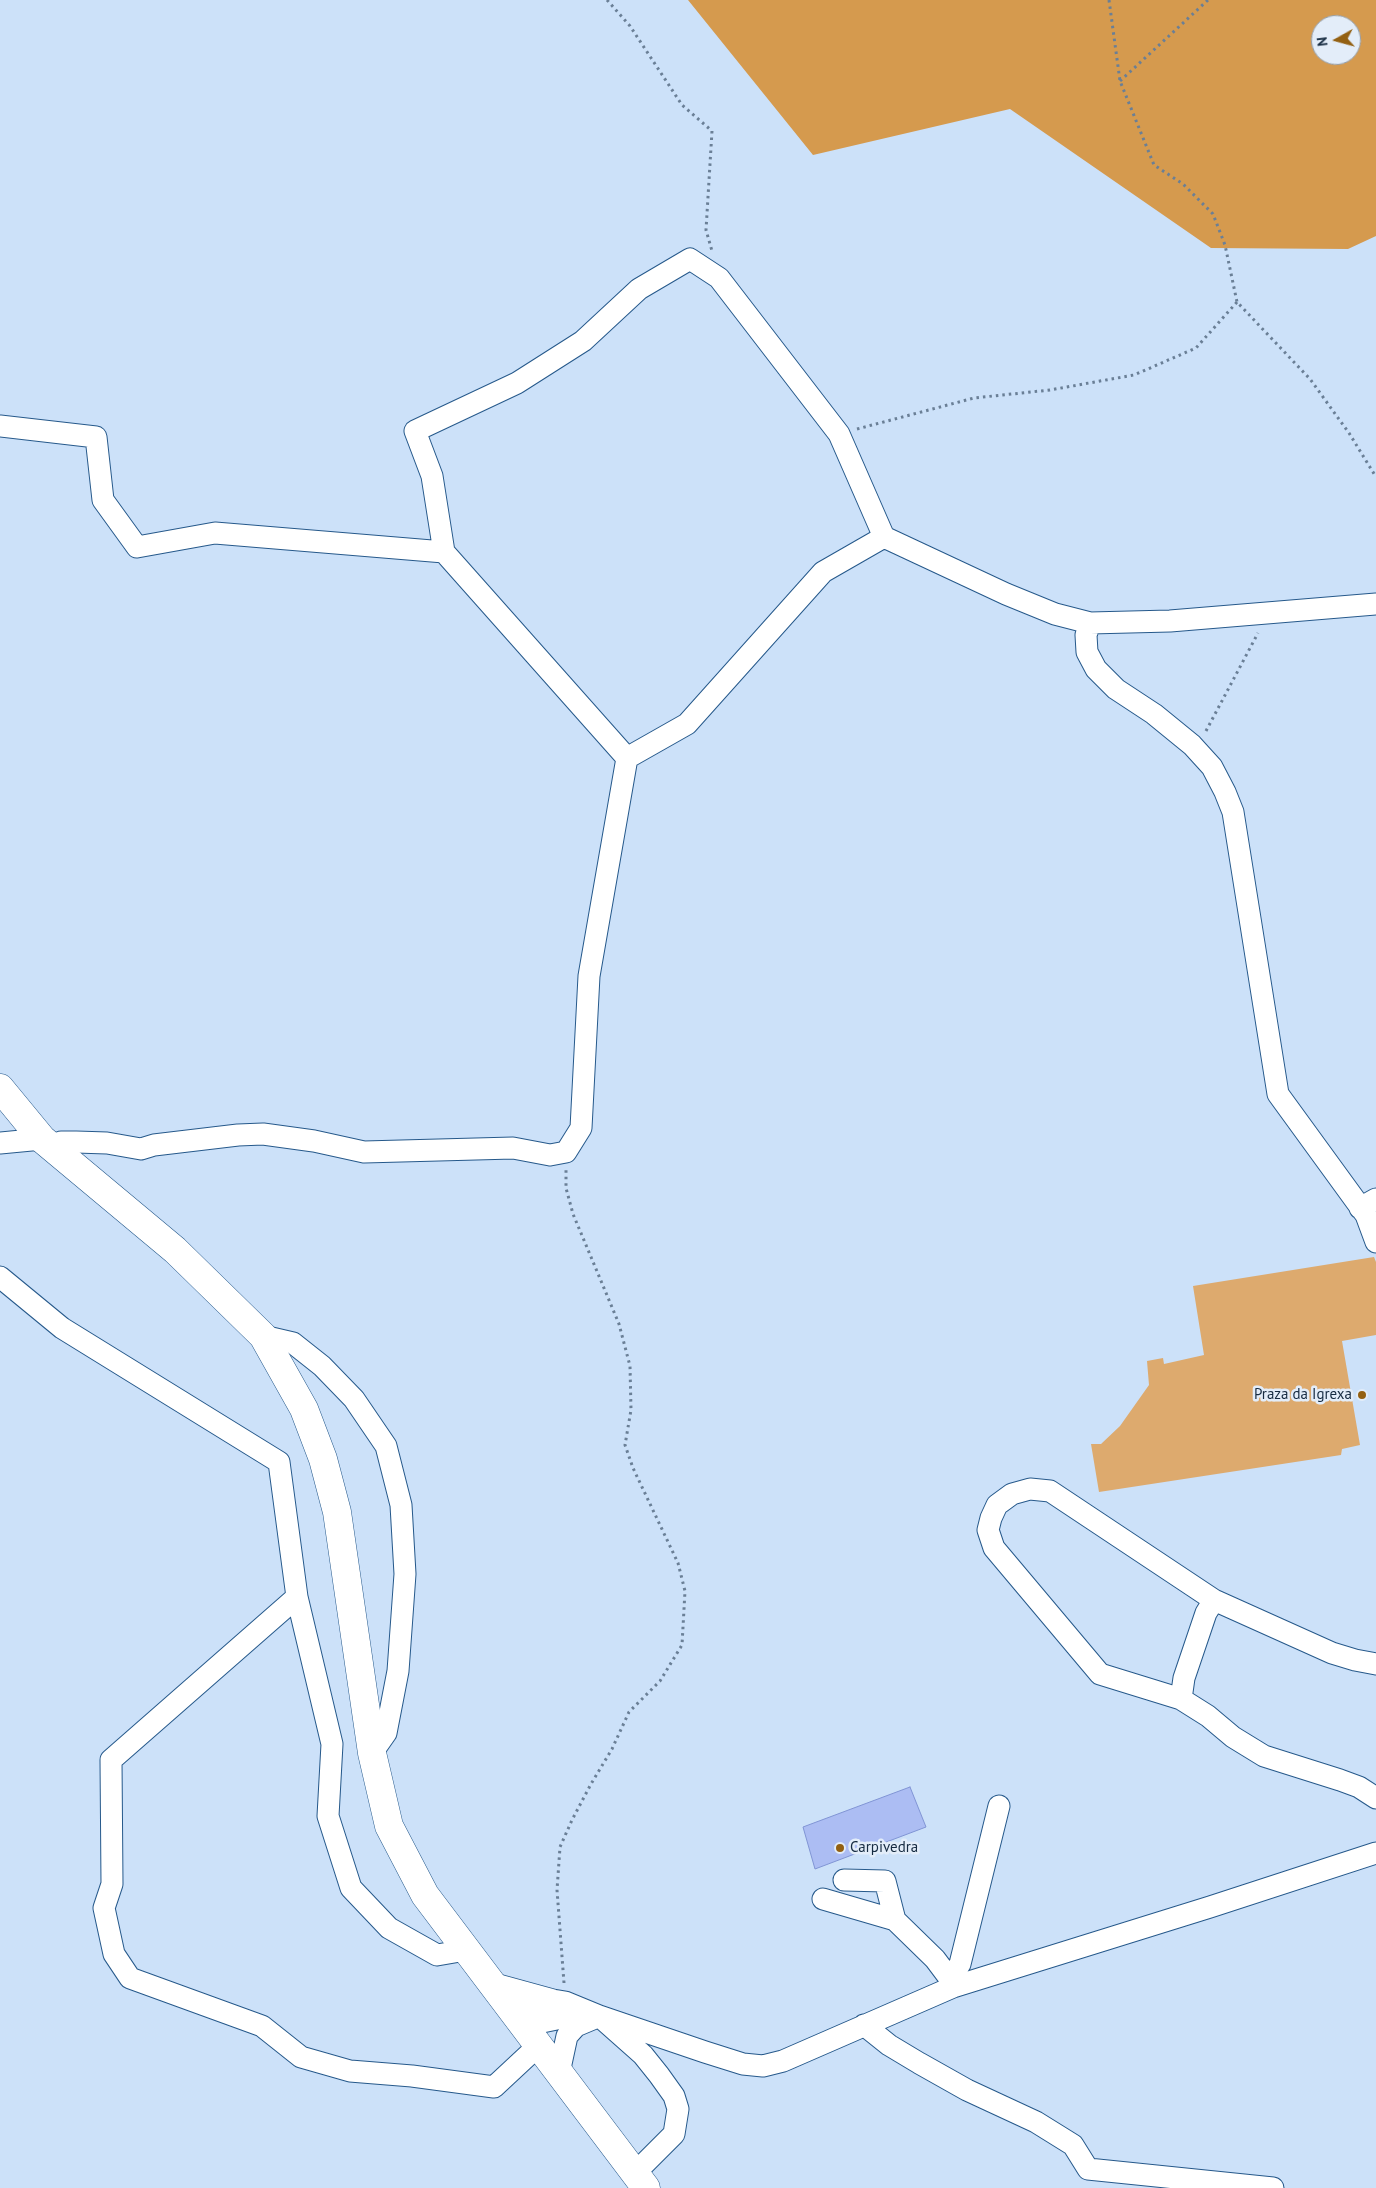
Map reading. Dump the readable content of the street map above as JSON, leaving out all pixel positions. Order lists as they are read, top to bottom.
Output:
{
  "places": ["Praza da Igrexa", "Carpivedra"],
  "north": "left"
}
